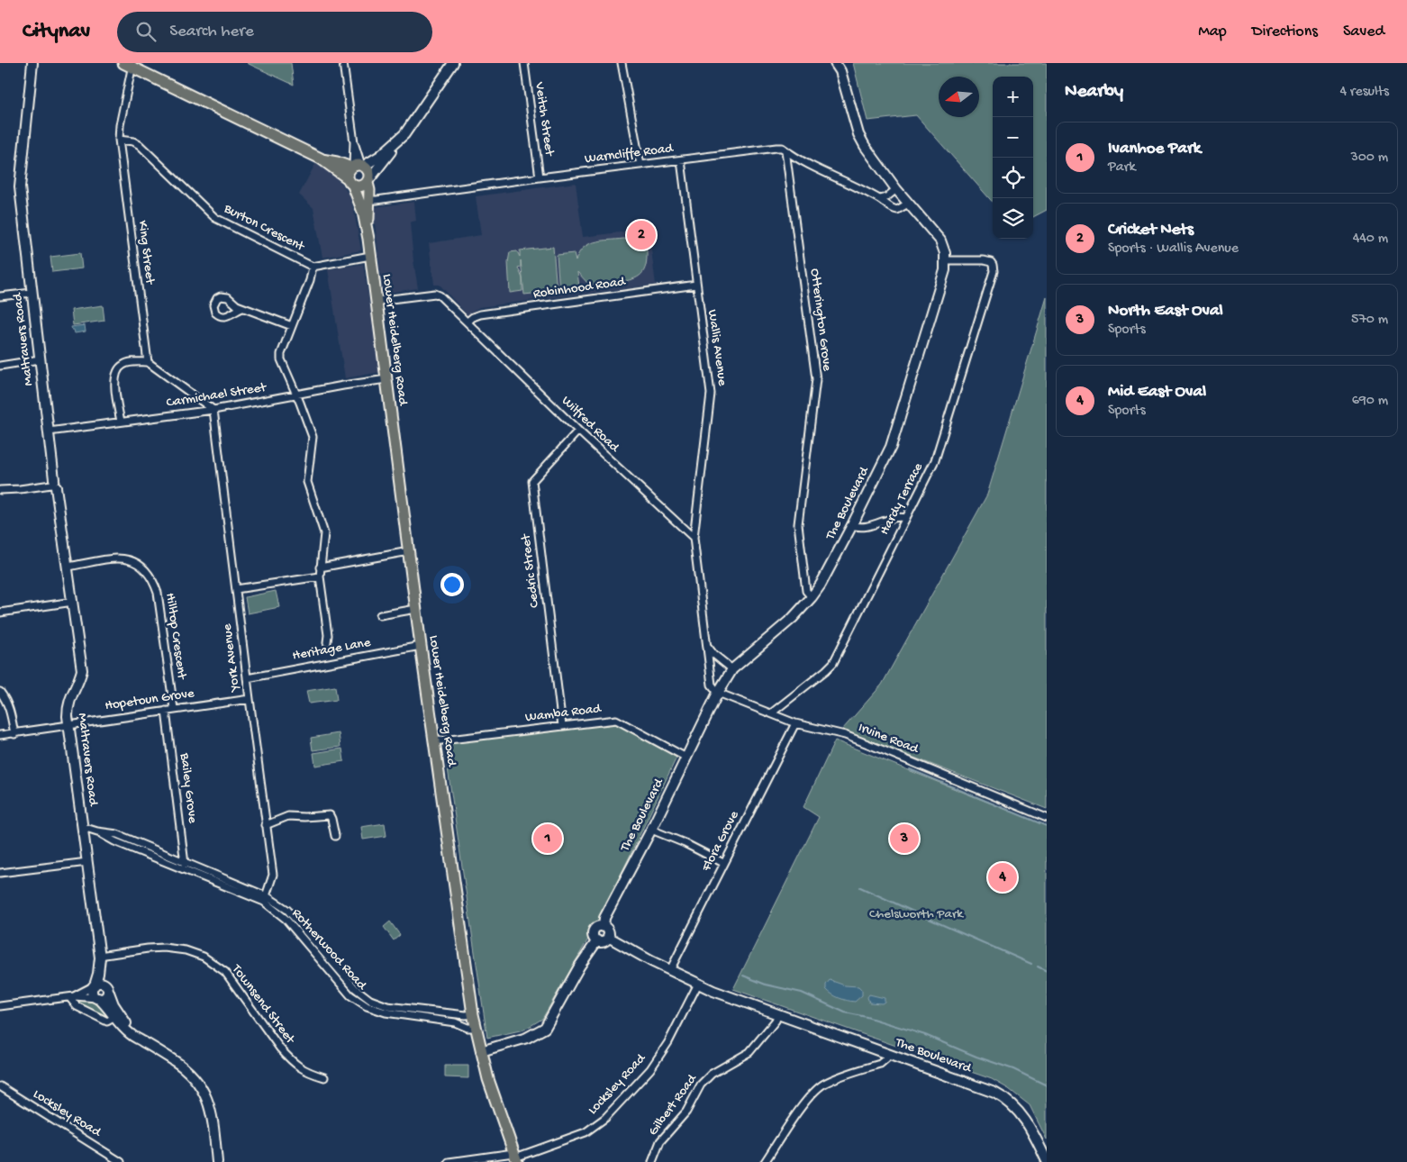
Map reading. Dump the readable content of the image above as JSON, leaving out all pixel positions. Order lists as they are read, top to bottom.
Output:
{
  "streets": {
    "main road": ["Lower Heidelberg Road"],
    "street": [
      "Veitch Street",
      "Warncliffe Road",
      "Burton Crescent",
      "King Street",
      "Robinhood Road",
      "Otterington Grove",
      "Maltravers Road",
      "Wallis Avenue",
      "Carmichael Street",
      "Wilfred Road",
      "Hardy Terrace",
      "The Boulevard",
      "Cedric Street",
      "Hilltop Crescent",
      "Heritage Lane",
      "York Avenue",
      "Hopetoun Grove",
      "Wamba Road",
      "Irvine Road",
      "Bailey Grove",
      "Flora Grove",
      "Rotherwood Road",
      "Townsend Street",
      "Locksley Road",
      "Gilbert Road"
    ]
  },
  "crossings": [
    ["Veitch Street", "Warncliffe Road"],
    ["Warncliffe Road", "Otterington Grove"],
    ["Warncliffe Road", "Lower Heidelberg Road"],
    ["Warncliffe Road", "Wallis Avenue"],
    ["Burton Crescent", "King Street"],
    ["Burton Crescent", "Lower Heidelberg Road"],
    ["Robinhood Road", "Wallis Avenue"],
    ["Robinhood Road", "Wilfred Road"],
    ["Otterington Grove", "The Boulevard"],
    ["Maltravers Road", "Carmichael Street"],
    ["Maltravers Road", "Hilltop Crescent"],
    ["Maltravers Road", "Hopetoun Grove"],
    ["Maltravers Road", "Rotherwood Road"],
    ["Maltravers Road", "Townsend Street"],
    ["Lower Heidelberg Road", "Carmichael Street"],
    ["Lower Heidelberg Road", "Wilfred Road"],
    ["Lower Heidelberg Road", "Heritage Lane"],
    ["Lower Heidelberg Road", "Wamba Road"],
    ["Lower Heidelberg Road", "Rotherwood Road"],
    ["Lower Heidelberg Road", "Locksley Road"],
    ["Wallis Avenue", "Wilfred Road"],
    ["Carmichael Street", "York Avenue"],
    ["Wilfred Road", "Cedric Street"],
    ["Hardy Terrace", "The Boulevard"],
    ["Hardy Terrace", "Irvine Road"],
    ["The Boulevard", "Wamba Road"],
    ["The Boulevard", "Irvine Road"],
    ["The Boulevard", "Flora Grove"],
    ["The Boulevard", "Locksley Road"],
    ["The Boulevard", "Gilbert Road"],
    ["Cedric Street", "Wamba Road"],
    ["Hilltop Crescent", "Hopetoun Grove"],
    ["Heritage Lane", "York Avenue"],
    ["York Avenue", "Hopetoun Grove"],
    ["York Avenue", "Rotherwood Road"],
    ["Hopetoun Grove", "Bailey Grove"],
    ["Irvine Road", "Flora Grove"],
    ["Bailey Grove", "Rotherwood Road"]
  ],
  "parks": ["Chelsworth Park"],
  "north": "left",
  "page": {
    "header": "Citynav",
    "search": "Search here",
    "nav": ["Map", "Directions", "Saved"],
    "heading": ["Nearby", "4 results"],
    "map_buttons": ["+", "−"],
    "list": [
      {
        "mark": "1",
        "name": "Ivanhoe Park",
        "note": "Park",
        "value": "300 m"
      },
      {
        "mark": "2",
        "name": "Cricket Nets",
        "note": "Sports · Wallis Avenue",
        "value": "440 m"
      },
      {
        "mark": "3",
        "name": "North East Oval",
        "note": "Sports",
        "value": "570 m"
      },
      {
        "mark": "4",
        "name": "Mid East Oval",
        "note": "Sports",
        "value": "690 m"
      }
    ],
    "pins": [
      "2",
      "1",
      "3",
      "4"
    ]
  }
}
